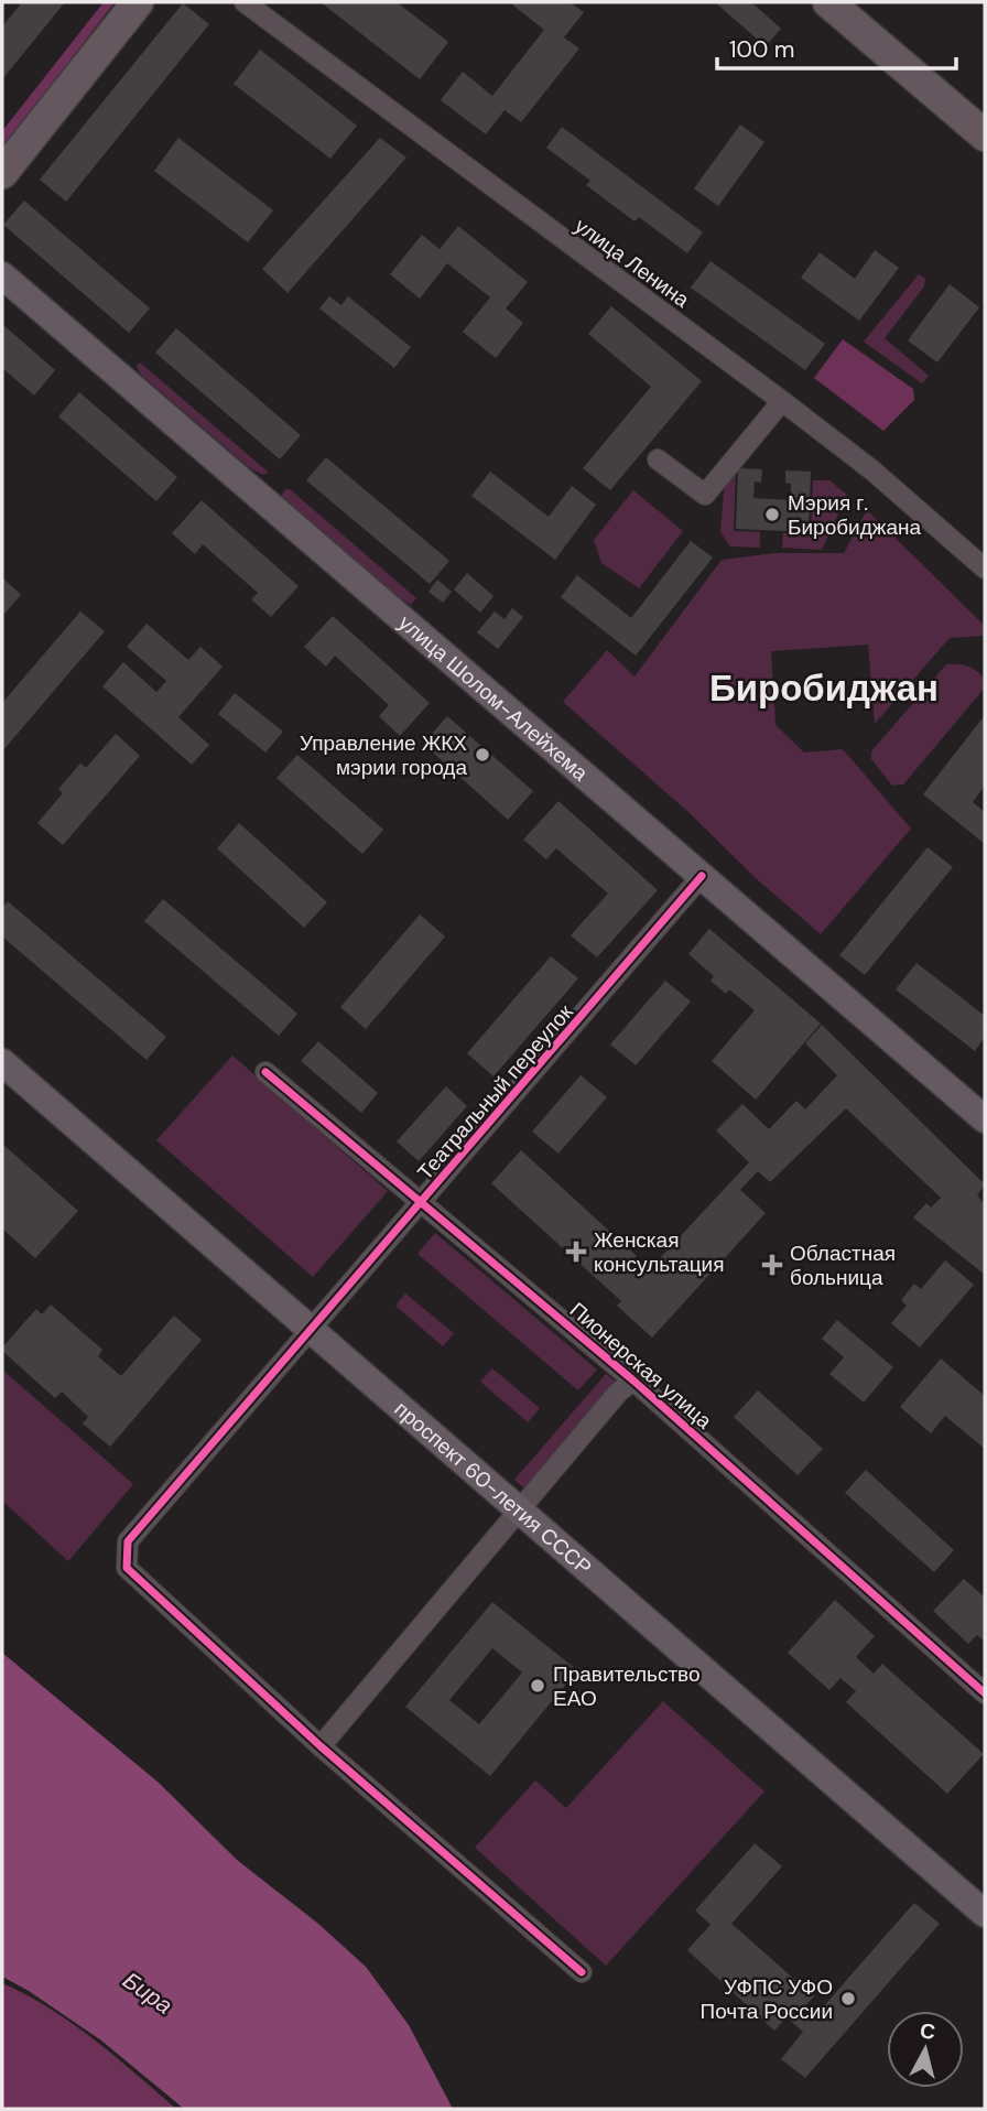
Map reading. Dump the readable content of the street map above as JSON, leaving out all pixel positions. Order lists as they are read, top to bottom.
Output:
{
  "streets": {
    "main road": ["улица Шолом-Алейхема", "проспект 60-летия СССР"],
    "street": ["улица Ленина", "Театральный переулок", "Пионерская улица"]
  },
  "crossings": [
    ["улица Шолом-Алейхема", "Театральный переулок"],
    ["Театральный переулок", "Пионерская улица"],
    ["Театральный переулок", "проспект 60-летия СССР"]
  ],
  "districts": ["Биробиджан"],
  "water": ["Бира"],
  "places": {
    "other": [
      "Мэрия г. Биробиджана",
      "Управление ЖКХ мэрии города",
      "Правительство ЕАО",
      "УФПС УФО Почта России"
    ],
    "health": ["Женская консультация", "Областная больница"]
  },
  "scale_bar": "100 m",
  "north": "top"
}
